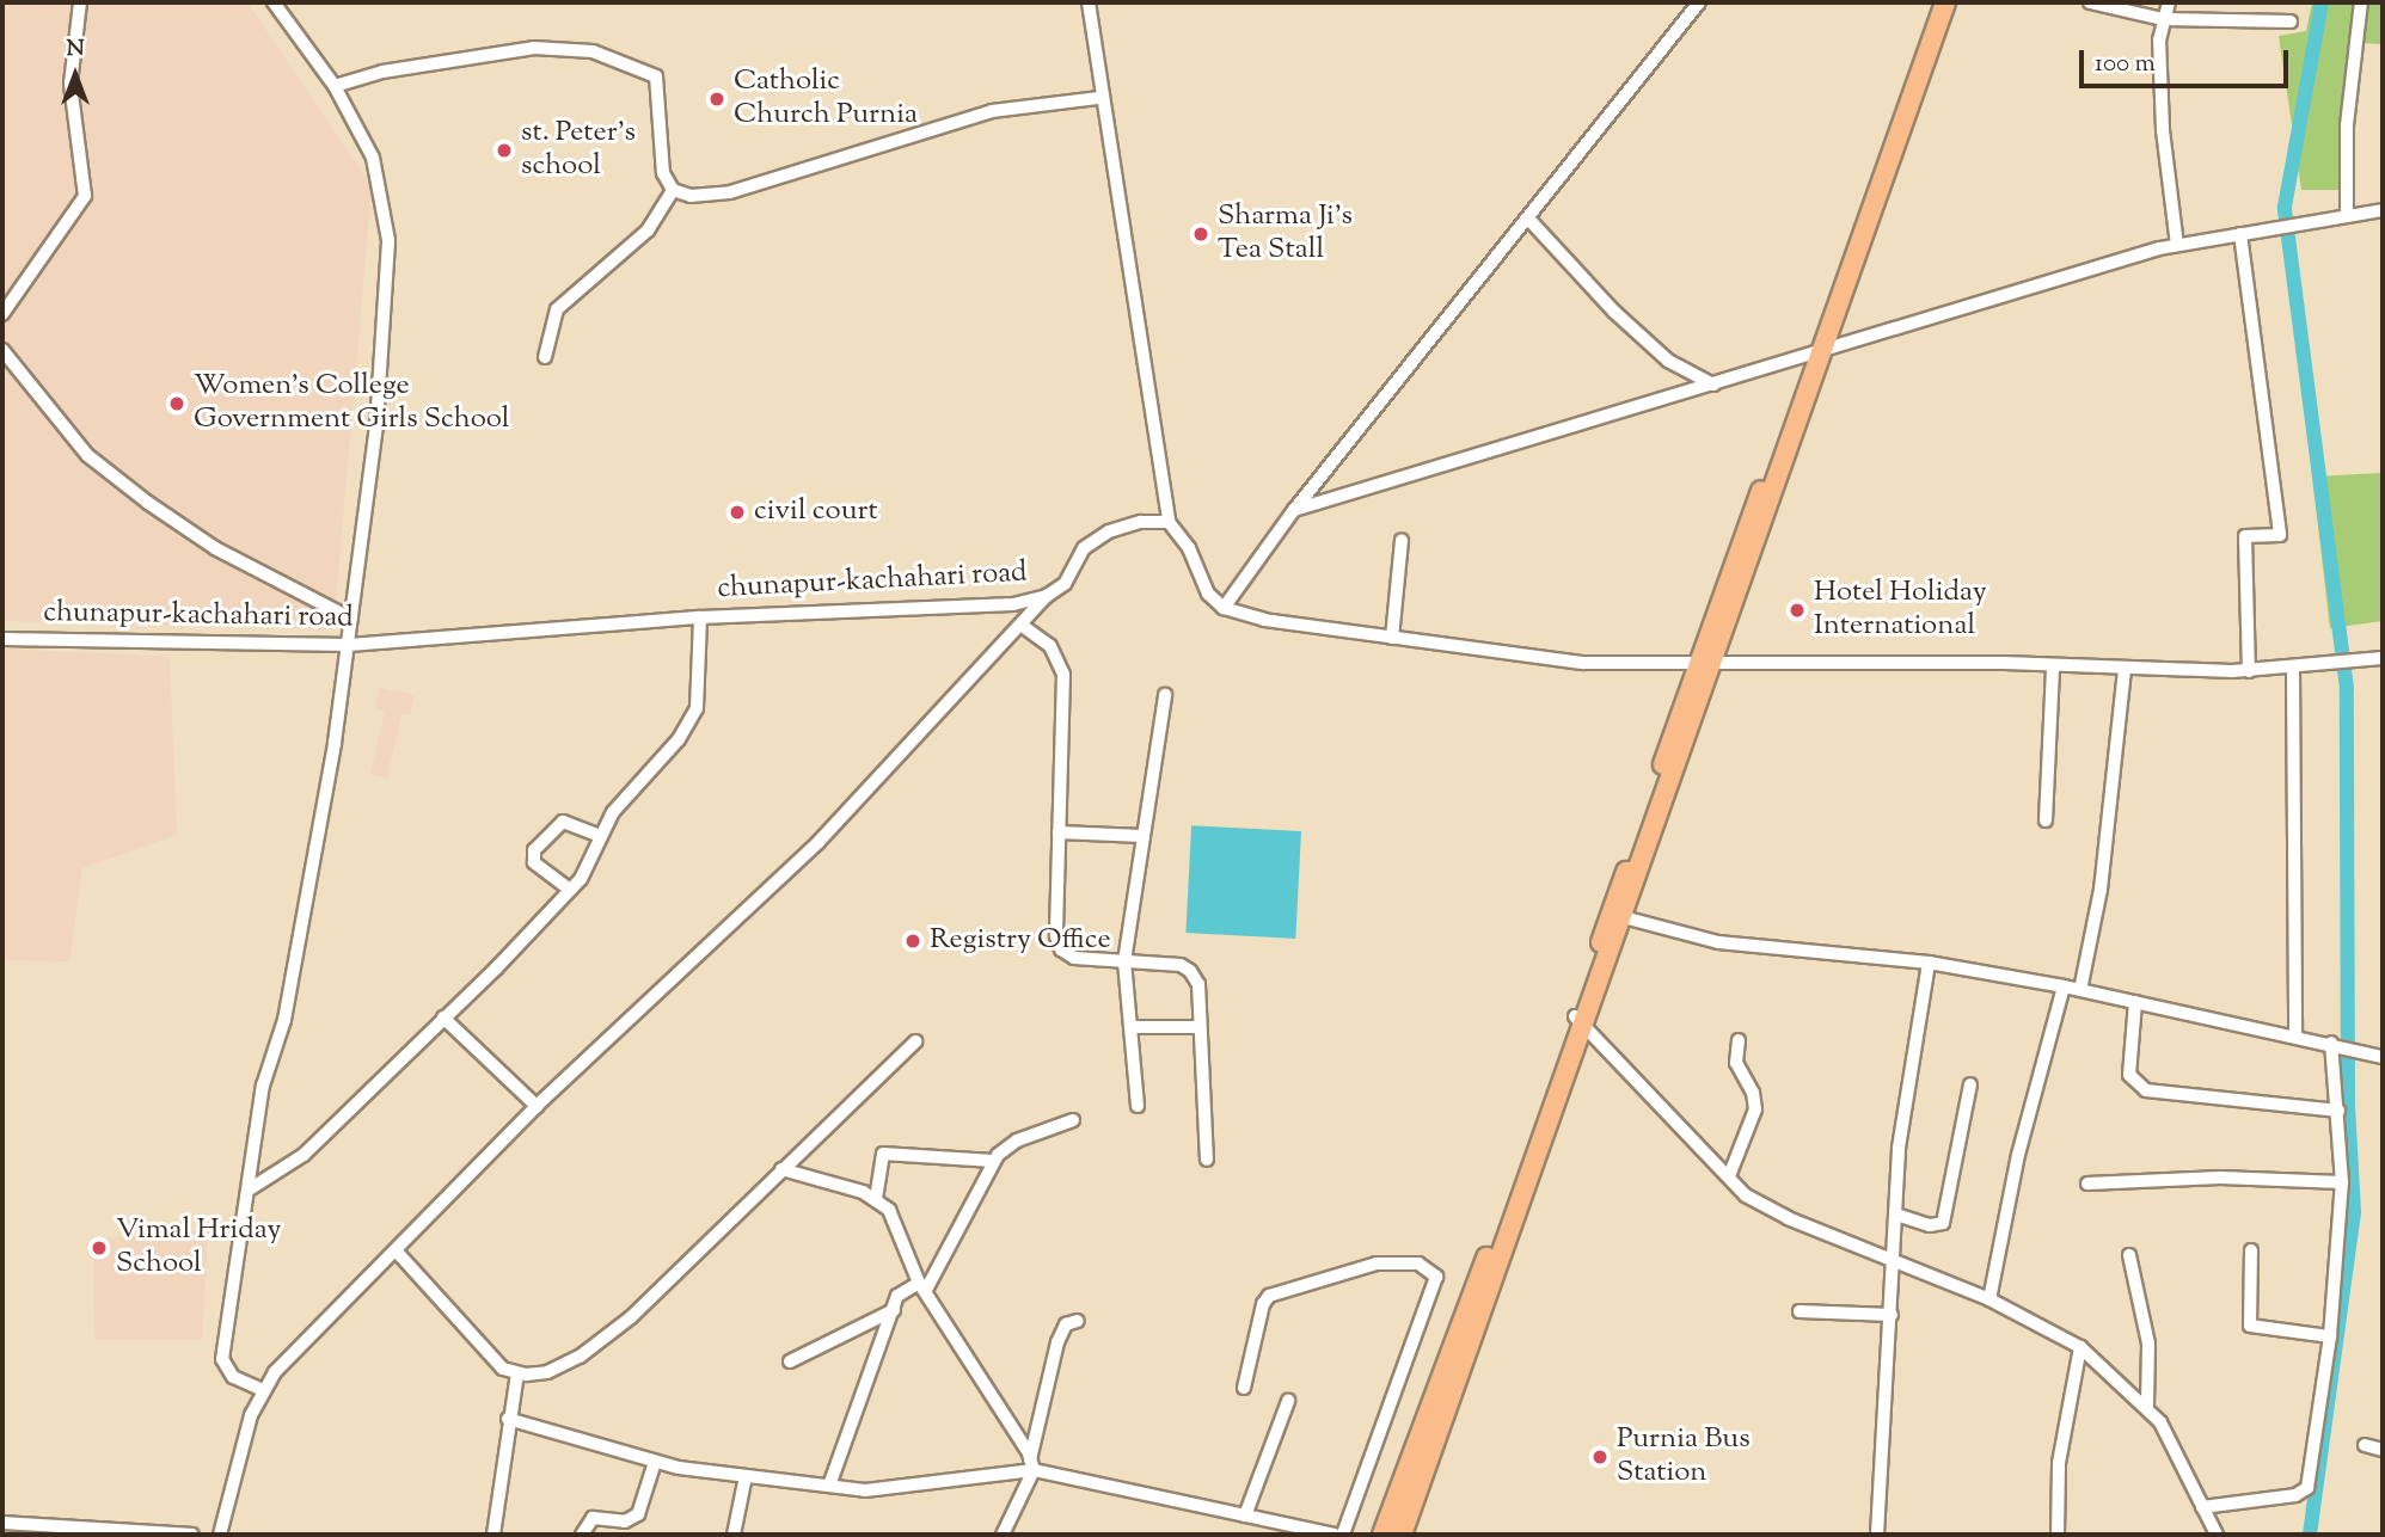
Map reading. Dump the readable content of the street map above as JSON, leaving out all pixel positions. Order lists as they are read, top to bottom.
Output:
{
  "streets": {
    "street": ["chunapur-kachahari road"]
  },
  "places": [
    "Catholic Church Purnia",
    "st. Peter's school",
    "Sharma Ji's Tea Stall",
    "Women's College Government Girls School",
    "civil court",
    "Hotel Holiday International",
    "Registry Office",
    "Vimal Hriday School",
    "Purnia Bus Station"
  ],
  "scale_bar": "100 m",
  "north": "top"
}
